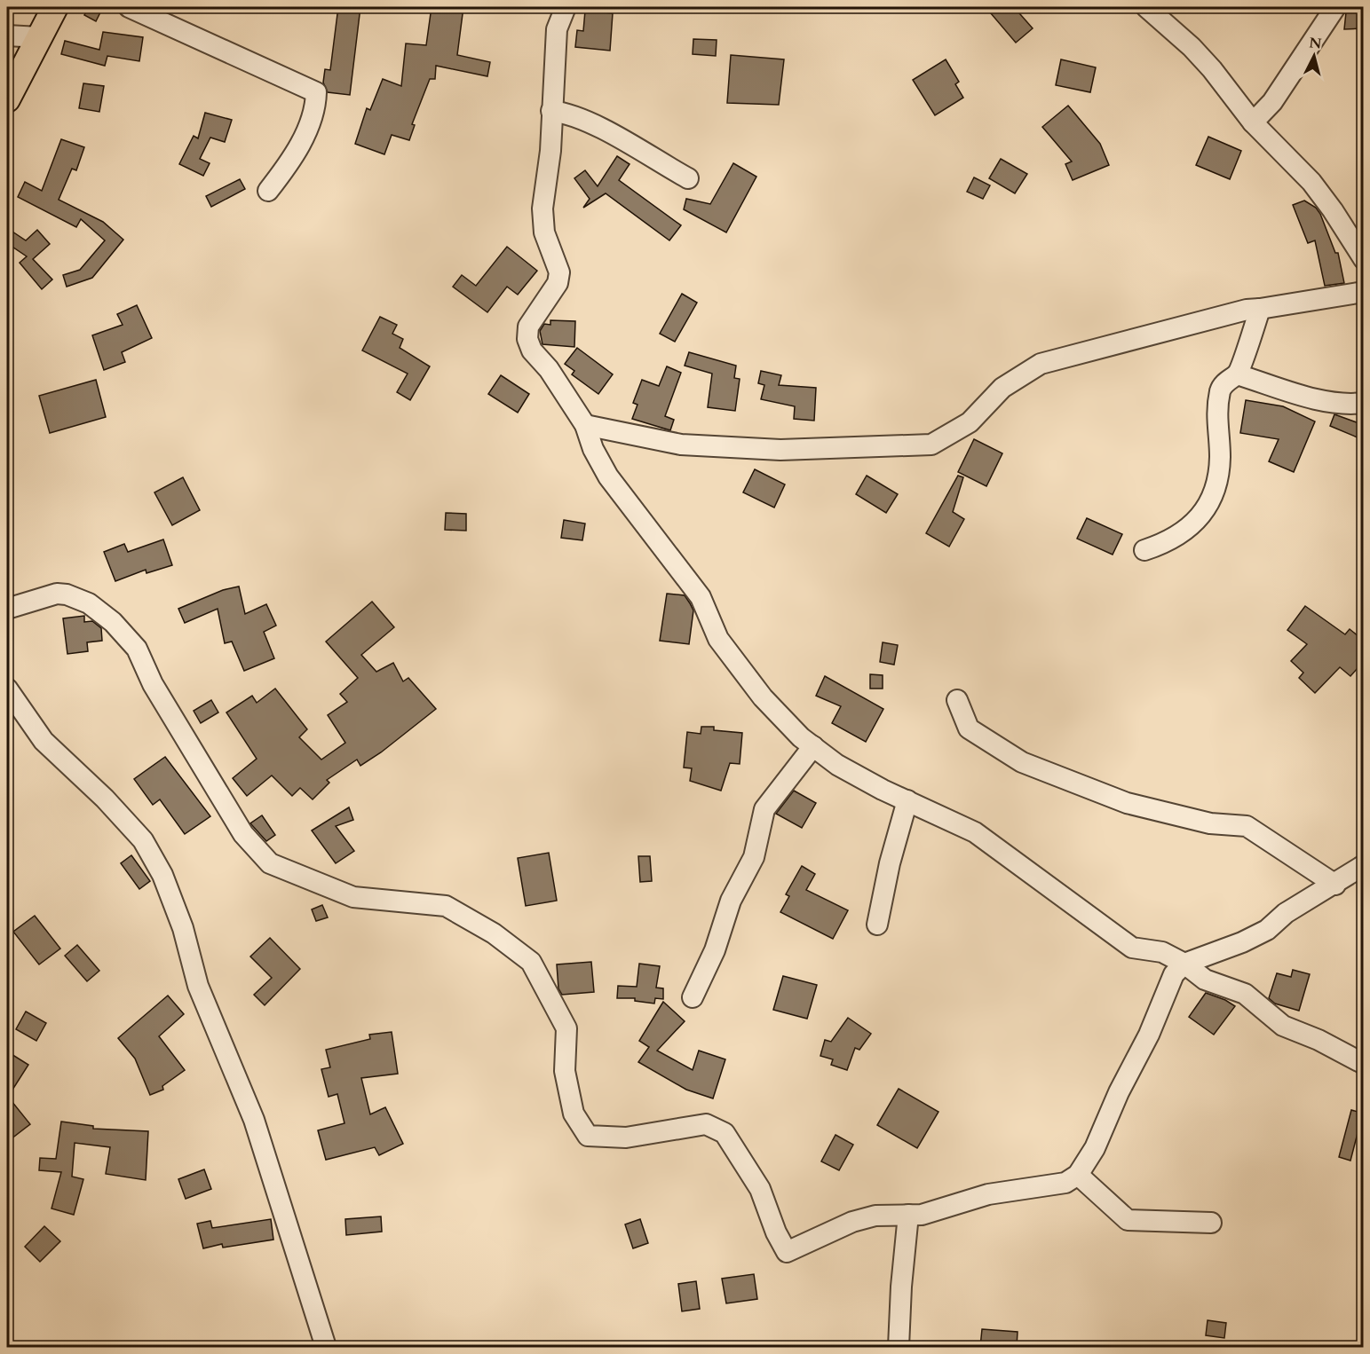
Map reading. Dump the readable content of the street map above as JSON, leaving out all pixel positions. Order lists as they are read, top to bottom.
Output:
{
  "north": "top"
}
